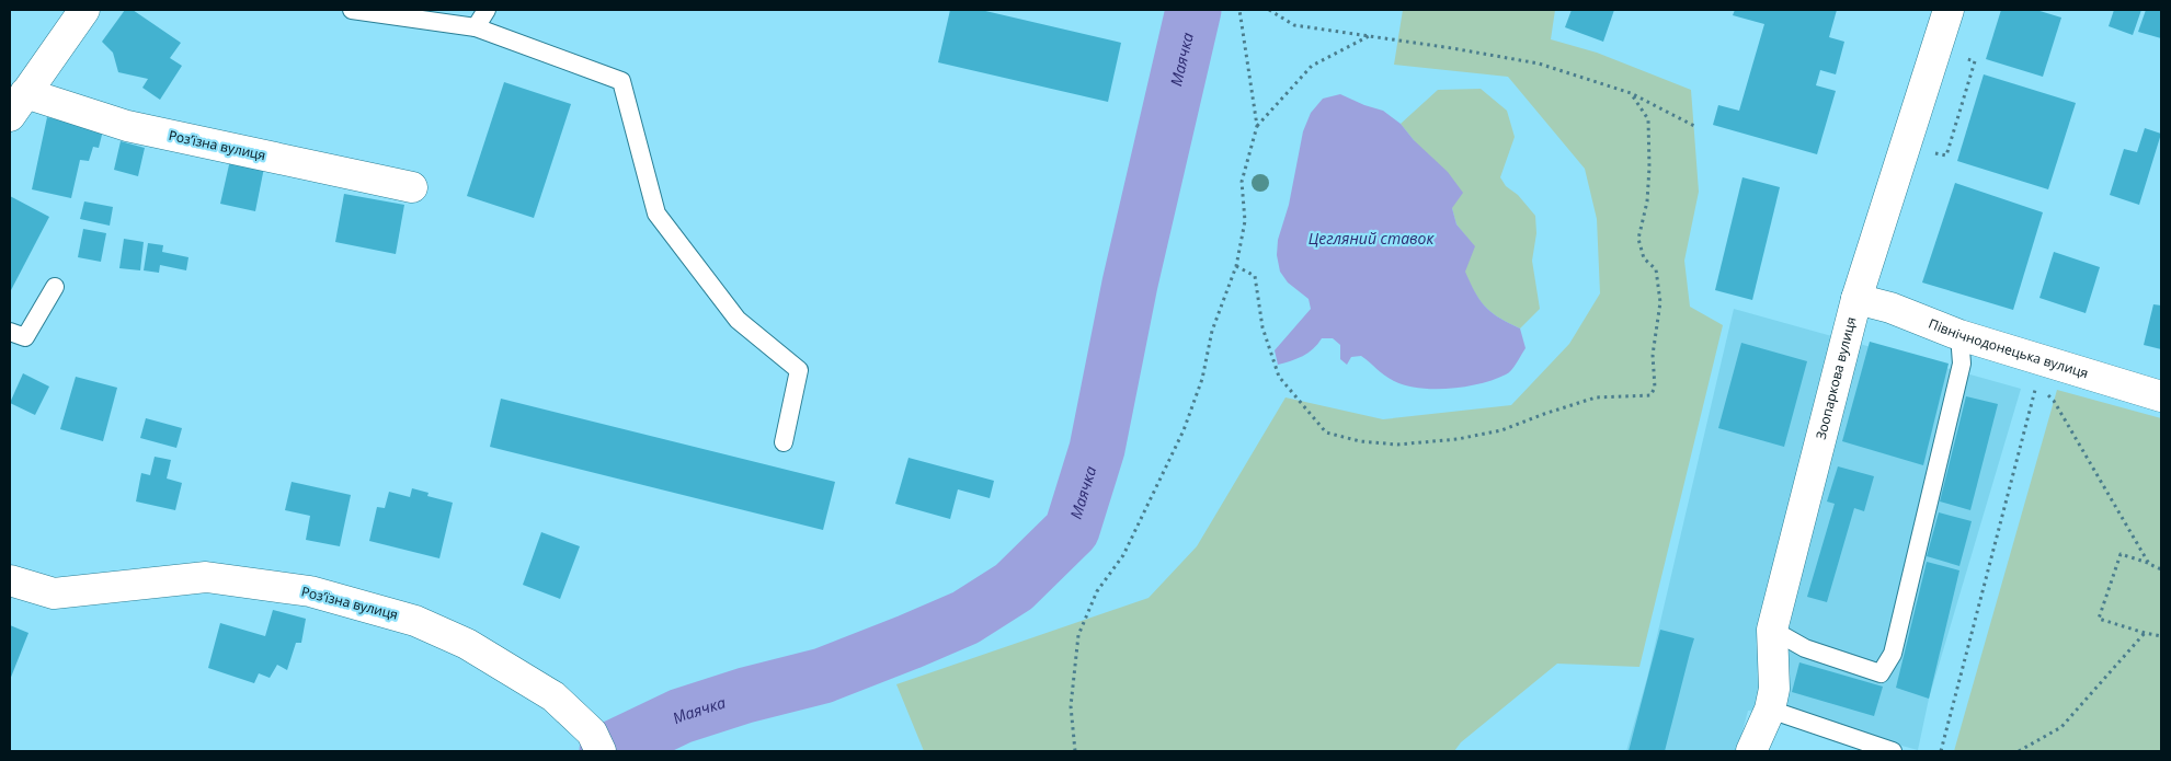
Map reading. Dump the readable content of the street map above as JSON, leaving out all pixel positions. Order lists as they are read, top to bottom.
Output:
{
  "streets": {
    "street": ["Розʼїзна вулиця", "Північнодонецька вулиця", "Зоопаркова вулиця"]
  },
  "crossings": [
    ["Північнодонецька вулиця", "Зоопаркова вулиця"]
  ],
  "water": ["Маячка", "Цегляний ставок"]
}
